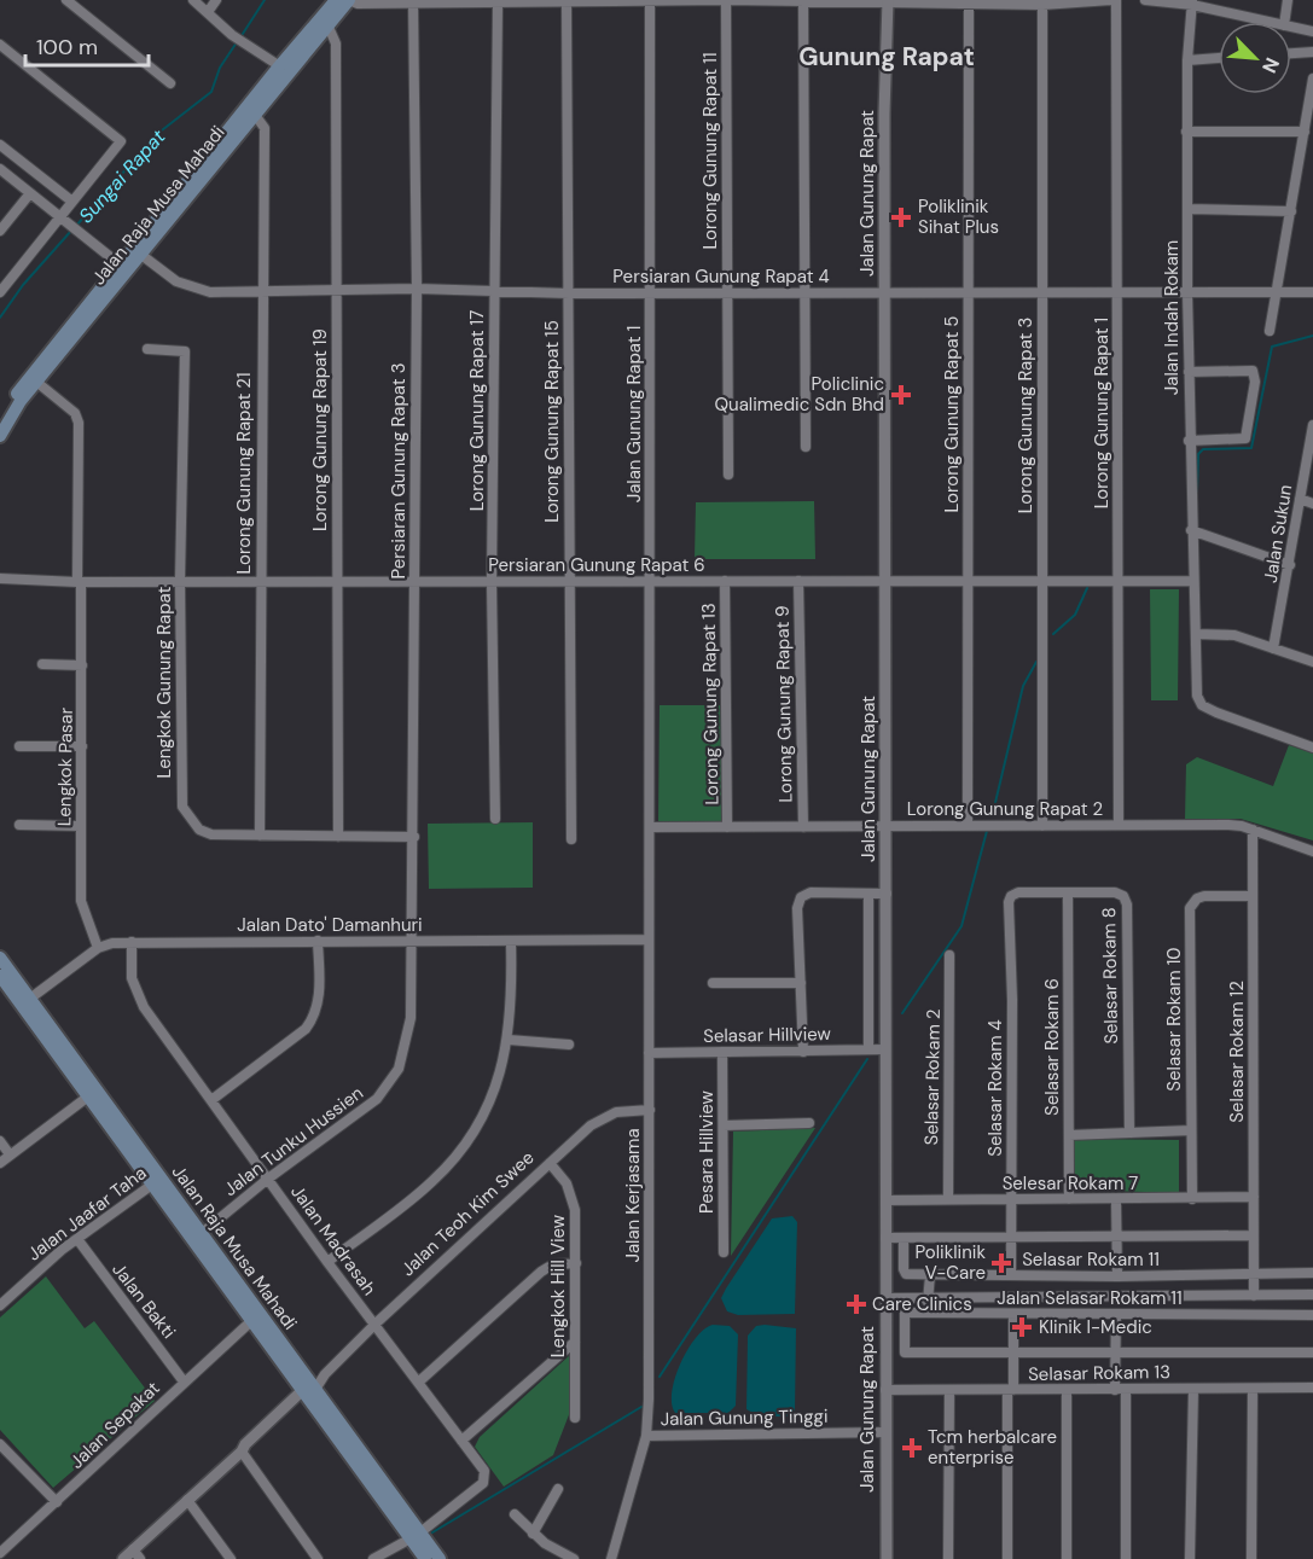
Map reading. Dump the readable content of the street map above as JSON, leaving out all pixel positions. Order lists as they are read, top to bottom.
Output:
{
  "streets": {
    "main road": ["Jalan Raja Musa Mahadi"],
    "street": [
      "Lorong Gunung Rapat 11",
      "Jalan Gunung Rapat",
      "Persiaran Gunung Rapat 4",
      "Jalan Indah Rokam",
      "Lorong Gunung Rapat 17",
      "Lorong Gunung Rapat 1",
      "Jalan Gunung Rapat 1",
      "Lorong Gunung Rapat 5",
      "Lorong Gunung Rapat 3",
      "Lorong Gunung Rapat 15",
      "Lorong Gunung Rapat 19",
      "Persiaran Gunung Rapat 3",
      "Lorong Gunung Rapat 21",
      "Jalan Sukun",
      "Persiaran Gunung Rapat 6",
      "Lengkok Gunung Rapat",
      "Lorong Gunung Rapat 13",
      "Lorong Gunung Rapat 9",
      "Lengkok Pasar",
      "Lorong Gunung Rapat 2",
      "Jalan Dato' Damanhuri",
      "Selasar Rokam 8",
      "Selasar Rokam 10",
      "Selasar Hillview",
      "Selasar Rokam 6",
      "Selasar Rokam 12",
      "Selasar Rokam 2",
      "Selasar Rokam 4",
      "Jalan Tunku Hussien",
      "Pesara Hillview",
      "Selesar Rokam 7",
      "Jalan Kerjasama",
      "Jalan Jaafar Taha",
      "Jalan Teoh Kim Swee",
      "Jalan Madrasah",
      "Selasar Rokam 11",
      "Lengkok Hill View",
      "Jalan Selasar Rokam 11",
      "Jalan Bakti",
      "Selasar Rokam 13",
      "Jalan Gunung Tinggi",
      "Jalan Sepakat"
    ]
  },
  "crossings": [
    ["Lorong Gunung Rapat 11", "Persiaran Gunung Rapat 4"],
    ["Jalan Gunung Rapat", "Persiaran Gunung Rapat 4"],
    ["Jalan Gunung Rapat", "Persiaran Gunung Rapat 6"],
    ["Jalan Gunung Rapat", "Lorong Gunung Rapat 2"],
    ["Jalan Gunung Rapat", "Selasar Hillview"],
    ["Jalan Gunung Rapat", "Selesar Rokam 7"],
    ["Jalan Gunung Rapat", "Selasar Rokam 11"],
    ["Jalan Gunung Rapat", "Selasar Rokam 13"],
    ["Jalan Gunung Rapat", "Jalan Gunung Tinggi"],
    ["Jalan Raja Musa Mahadi", "Persiaran Gunung Rapat 4"],
    ["Jalan Raja Musa Mahadi", "Lorong Gunung Rapat 19"],
    ["Jalan Raja Musa Mahadi", "Lorong Gunung Rapat 21"],
    ["Jalan Raja Musa Mahadi", "Lengkok Pasar"],
    ["Jalan Raja Musa Mahadi", "Jalan Dato' Damanhuri"],
    ["Jalan Raja Musa Mahadi", "Jalan Tunku Hussien"],
    ["Jalan Raja Musa Mahadi", "Jalan Jaafar Taha"],
    ["Jalan Raja Musa Mahadi", "Jalan Teoh Kim Swee"],
    ["Jalan Raja Musa Mahadi", "Jalan Madrasah"],
    ["Jalan Raja Musa Mahadi", "Jalan Sepakat"],
    ["Persiaran Gunung Rapat 4", "Jalan Indah Rokam"],
    ["Persiaran Gunung Rapat 4", "Lorong Gunung Rapat 17"],
    ["Persiaran Gunung Rapat 4", "Lorong Gunung Rapat 1"],
    ["Persiaran Gunung Rapat 4", "Jalan Gunung Rapat 1"],
    ["Persiaran Gunung Rapat 4", "Lorong Gunung Rapat 5"],
    ["Persiaran Gunung Rapat 4", "Lorong Gunung Rapat 3"],
    ["Persiaran Gunung Rapat 4", "Lorong Gunung Rapat 15"],
    ["Persiaran Gunung Rapat 4", "Lorong Gunung Rapat 19"],
    ["Persiaran Gunung Rapat 4", "Persiaran Gunung Rapat 3"],
    ["Persiaran Gunung Rapat 4", "Lorong Gunung Rapat 21"],
    ["Jalan Indah Rokam", "Persiaran Gunung Rapat 6"],
    ["Lorong Gunung Rapat 17", "Persiaran Gunung Rapat 6"],
    ["Lorong Gunung Rapat 1", "Persiaran Gunung Rapat 6"],
    ["Lorong Gunung Rapat 1", "Lorong Gunung Rapat 2"],
    ["Jalan Gunung Rapat 1", "Persiaran Gunung Rapat 6"],
    ["Jalan Gunung Rapat 1", "Lorong Gunung Rapat 2"],
    ["Jalan Gunung Rapat 1", "Jalan Kerjasama"],
    ["Lorong Gunung Rapat 5", "Persiaran Gunung Rapat 6"],
    ["Lorong Gunung Rapat 5", "Lorong Gunung Rapat 2"],
    ["Lorong Gunung Rapat 3", "Persiaran Gunung Rapat 6"],
    ["Lorong Gunung Rapat 3", "Lorong Gunung Rapat 2"],
    ["Lorong Gunung Rapat 15", "Persiaran Gunung Rapat 6"],
    ["Lorong Gunung Rapat 19", "Persiaran Gunung Rapat 6"],
    ["Lorong Gunung Rapat 19", "Lengkok Gunung Rapat"],
    ["Persiaran Gunung Rapat 3", "Persiaran Gunung Rapat 6"],
    ["Persiaran Gunung Rapat 3", "Lengkok Gunung Rapat"],
    ["Persiaran Gunung Rapat 3", "Jalan Dato' Damanhuri"],
    ["Persiaran Gunung Rapat 3", "Jalan Tunku Hussien"],
    ["Lorong Gunung Rapat 21", "Persiaran Gunung Rapat 6"],
    ["Lorong Gunung Rapat 21", "Lengkok Gunung Rapat"],
    ["Persiaran Gunung Rapat 6", "Lengkok Gunung Rapat"],
    ["Persiaran Gunung Rapat 6", "Lorong Gunung Rapat 13"],
    ["Persiaran Gunung Rapat 6", "Lorong Gunung Rapat 9"],
    ["Persiaran Gunung Rapat 6", "Lengkok Pasar"],
    ["Lorong Gunung Rapat 13", "Lorong Gunung Rapat 2"],
    ["Lorong Gunung Rapat 9", "Lorong Gunung Rapat 2"],
    ["Lengkok Pasar", "Jalan Dato' Damanhuri"],
    ["Lorong Gunung Rapat 2", "Selasar Rokam 12"],
    ["Lorong Gunung Rapat 2", "Jalan Kerjasama"],
    ["Jalan Dato' Damanhuri", "Jalan Tunku Hussien"],
    ["Jalan Dato' Damanhuri", "Jalan Kerjasama"],
    ["Jalan Dato' Damanhuri", "Jalan Madrasah"],
    ["Selasar Rokam 8", "Selasar Rokam 6"],
    ["Selasar Rokam 8", "Selasar Rokam 4"],
    ["Selasar Rokam 10", "Selasar Rokam 12"],
    ["Selasar Rokam 10", "Selesar Rokam 7"],
    ["Selasar Hillview", "Pesara Hillview"],
    ["Selasar Hillview", "Jalan Kerjasama"],
    ["Selasar Rokam 6", "Selesar Rokam 7"],
    ["Selasar Rokam 12", "Selesar Rokam 7"],
    ["Selasar Rokam 12", "Selasar Rokam 11"],
    ["Selasar Rokam 2", "Selesar Rokam 7"],
    ["Selasar Rokam 4", "Selesar Rokam 7"],
    ["Selasar Rokam 4", "Selasar Rokam 11"],
    ["Jalan Tunku Hussien", "Jalan Madrasah"],
    ["Jalan Kerjasama", "Jalan Teoh Kim Swee"],
    ["Jalan Kerjasama", "Jalan Gunung Tinggi"],
    ["Jalan Jaafar Taha", "Jalan Bakti"],
    ["Jalan Teoh Kim Swee", "Jalan Madrasah"],
    ["Jalan Teoh Kim Swee", "Lengkok Hill View"],
    ["Jalan Bakti", "Jalan Sepakat"]
  ],
  "districts": ["Gunung Rapat"],
  "water": ["Sungai Rapat"],
  "places": {
    "health": [
      "Poliklinik Sihat Plus",
      "Policlinic Qualimedic Sdn Bhd",
      "Poliklinik V-Care",
      "Care Clinics",
      "Klinik I-Medic",
      "Tcm herbalcare enterprise"
    ]
  },
  "scale_bar": "100 m",
  "north": "bottom right"
}
